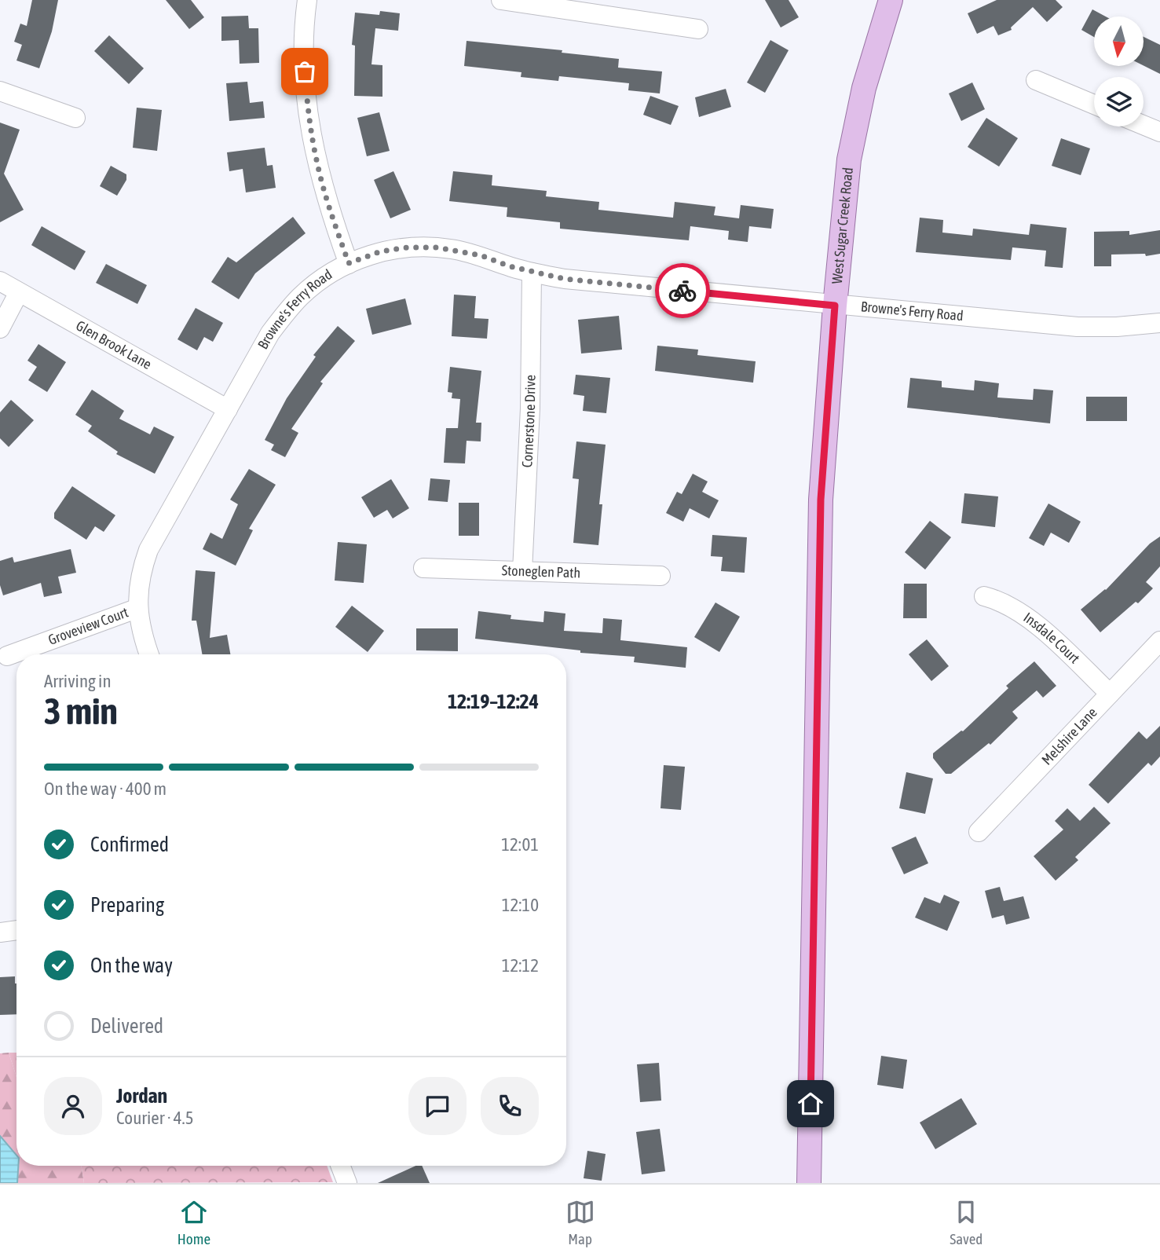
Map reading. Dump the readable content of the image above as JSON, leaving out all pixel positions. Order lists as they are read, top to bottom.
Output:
{
  "streets": {
    "main road": ["West Sugar Creek Road"],
    "street": [
      "Browne's Ferry Road",
      "Glen Brook Lane",
      "Cornerstone Drive",
      "Stoneglen Path",
      "Groveview Court",
      "Insdale Court",
      "Melshire Lane"
    ]
  },
  "crossings": [
    ["West Sugar Creek Road", "Browne's Ferry Road"],
    ["Browne's Ferry Road", "Glen Brook Lane"],
    ["Browne's Ferry Road", "Cornerstone Drive"],
    ["Browne's Ferry Road", "Groveview Court"],
    ["Cornerstone Drive", "Stoneglen Path"],
    ["Insdale Court", "Melshire Lane"]
  ],
  "north": "bottom",
  "page": {
    "heading": ["3 min", "Arriving in", "12:19–12:24"],
    "panel": ["Jordan", "Courier · 4.5"],
    "bar": "On the way · 400 m",
    "list": [
      ["Confirmed", "12:01"],
      ["Preparing", "12:10"],
      ["On the way", "12:12"],
      "Delivered"
    ],
    "tabs": ["Home", "Map", "Saved"]
  }
}
